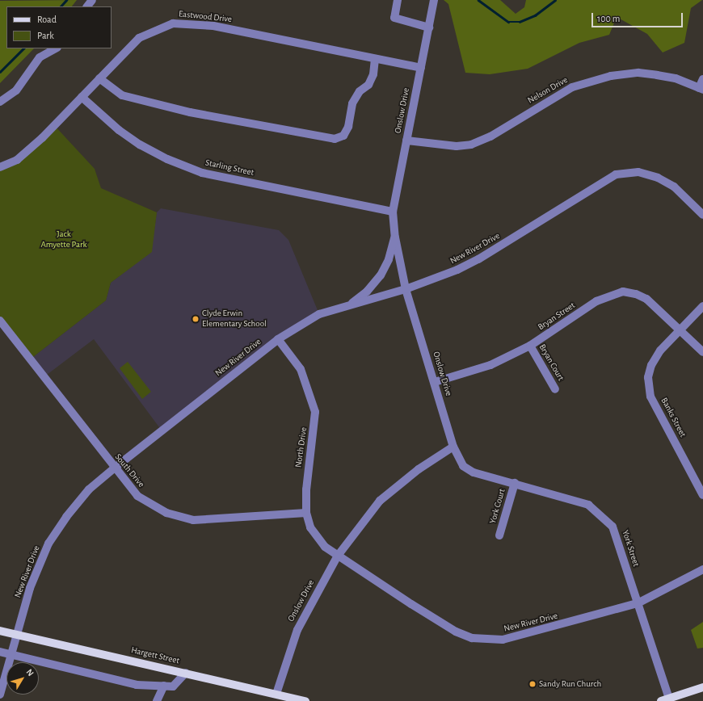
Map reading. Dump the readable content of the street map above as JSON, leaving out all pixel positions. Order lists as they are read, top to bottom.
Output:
{
  "streets": {
    "main road": ["Hargett Street"],
    "street": [
      "Eastwood Drive",
      "Nelson Drive",
      "Onslow Drive",
      "Starling Street",
      "New River Drive",
      "Bryan Street",
      "Bryan Court",
      "Banks Street",
      "North Drive",
      "South Drive",
      "York Court",
      "York Street"
    ]
  },
  "crossings": [
    ["Eastwood Drive", "Onslow Drive"],
    ["Eastwood Drive", "Starling Street"],
    ["Nelson Drive", "Onslow Drive"],
    ["Onslow Drive", "Starling Street"],
    ["Onslow Drive", "New River Drive"],
    ["Onslow Drive", "Bryan Street"],
    ["Onslow Drive", "North Drive"],
    ["Onslow Drive", "York Street"],
    ["Onslow Drive", "Hargett Street"],
    ["New River Drive", "North Drive"],
    ["New River Drive", "South Drive"],
    ["New River Drive", "York Street"],
    ["New River Drive", "Hargett Street"],
    ["Bryan Street", "Bryan Court"],
    ["Bryan Street", "Banks Street"],
    ["North Drive", "South Drive"],
    ["York Court", "York Street"]
  ],
  "parks": ["Jack Amyette Park"],
  "places": ["Clyde Erwin Elementary School", "Sandy Run Church"],
  "legend": ["Road", "Park"],
  "scale_bar": "100 m",
  "north": "top right"
}
